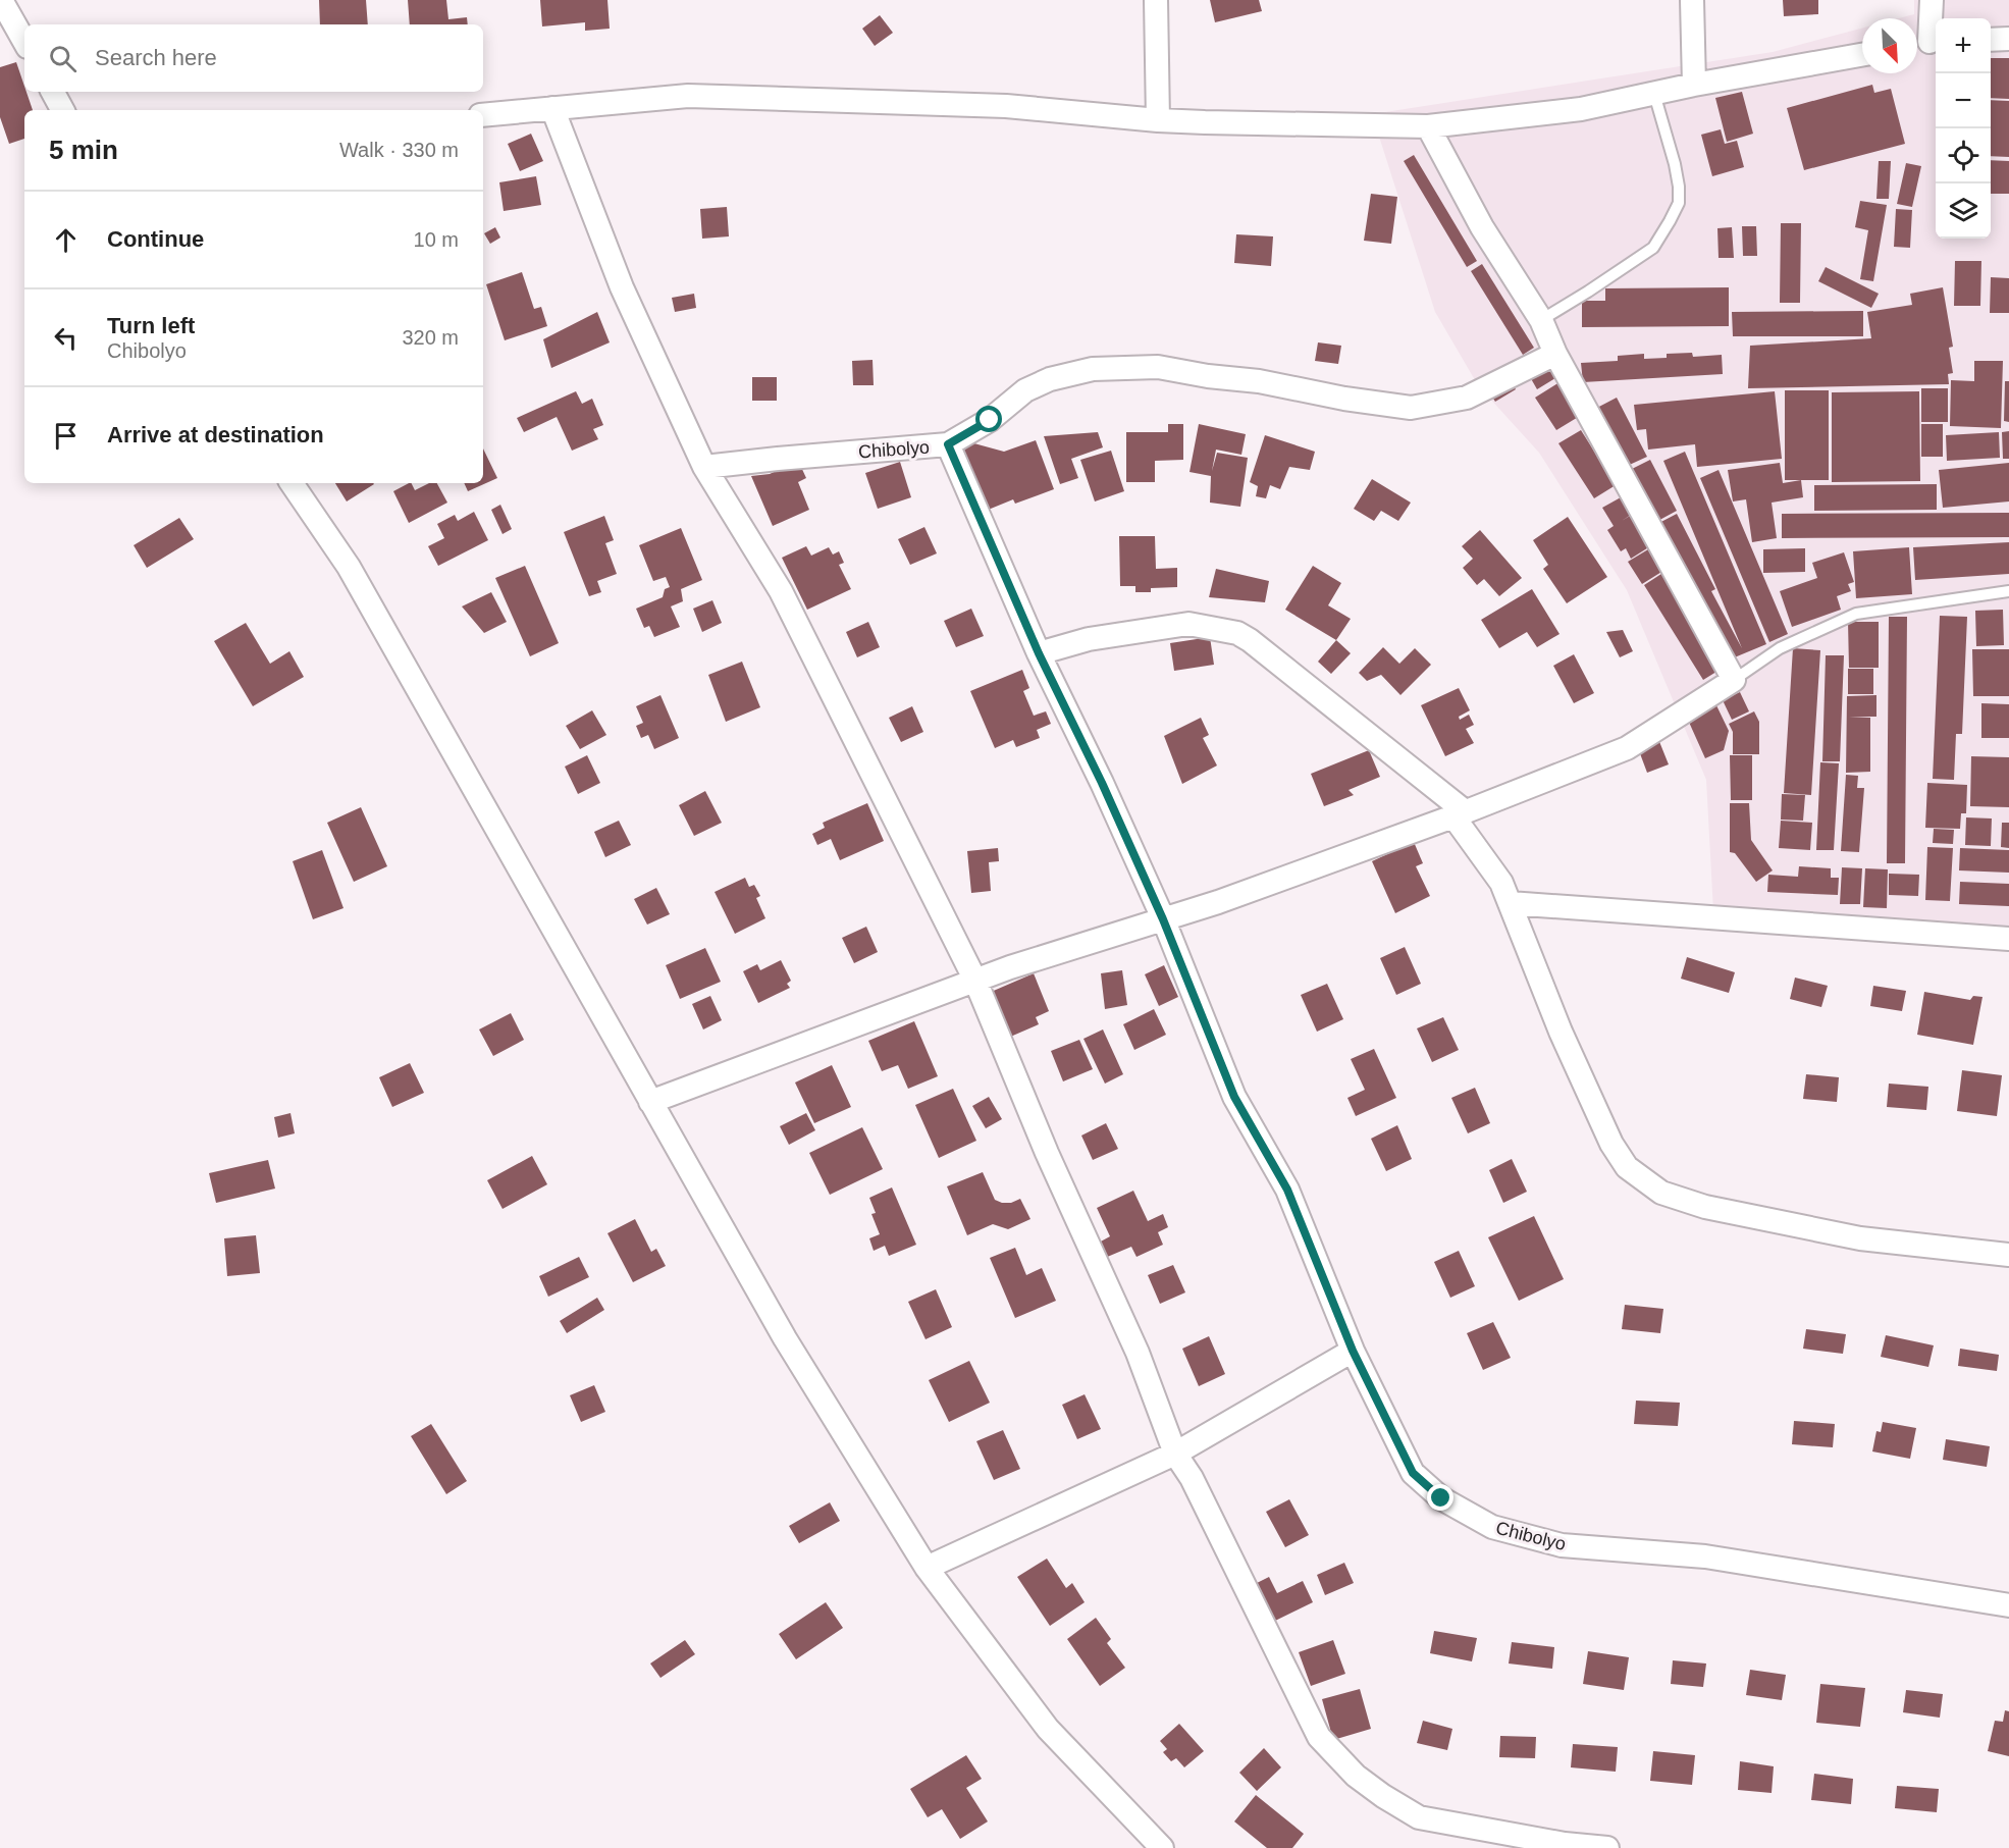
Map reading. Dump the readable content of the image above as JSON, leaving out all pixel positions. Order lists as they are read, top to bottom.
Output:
{
  "streets": {
    "street": ["Chibolyo"]
  },
  "north": "bottom right",
  "page": {
    "map_buttons": ["+", "−"],
    "search": "Search here",
    "heading": ["5 min", "Walk · 330 m"],
    "list": [
      ["Continue", "10 m"],
      ["Turn left", "Chibolyo", "320 m"],
      "Arrive at destination"
    ]
  }
}
